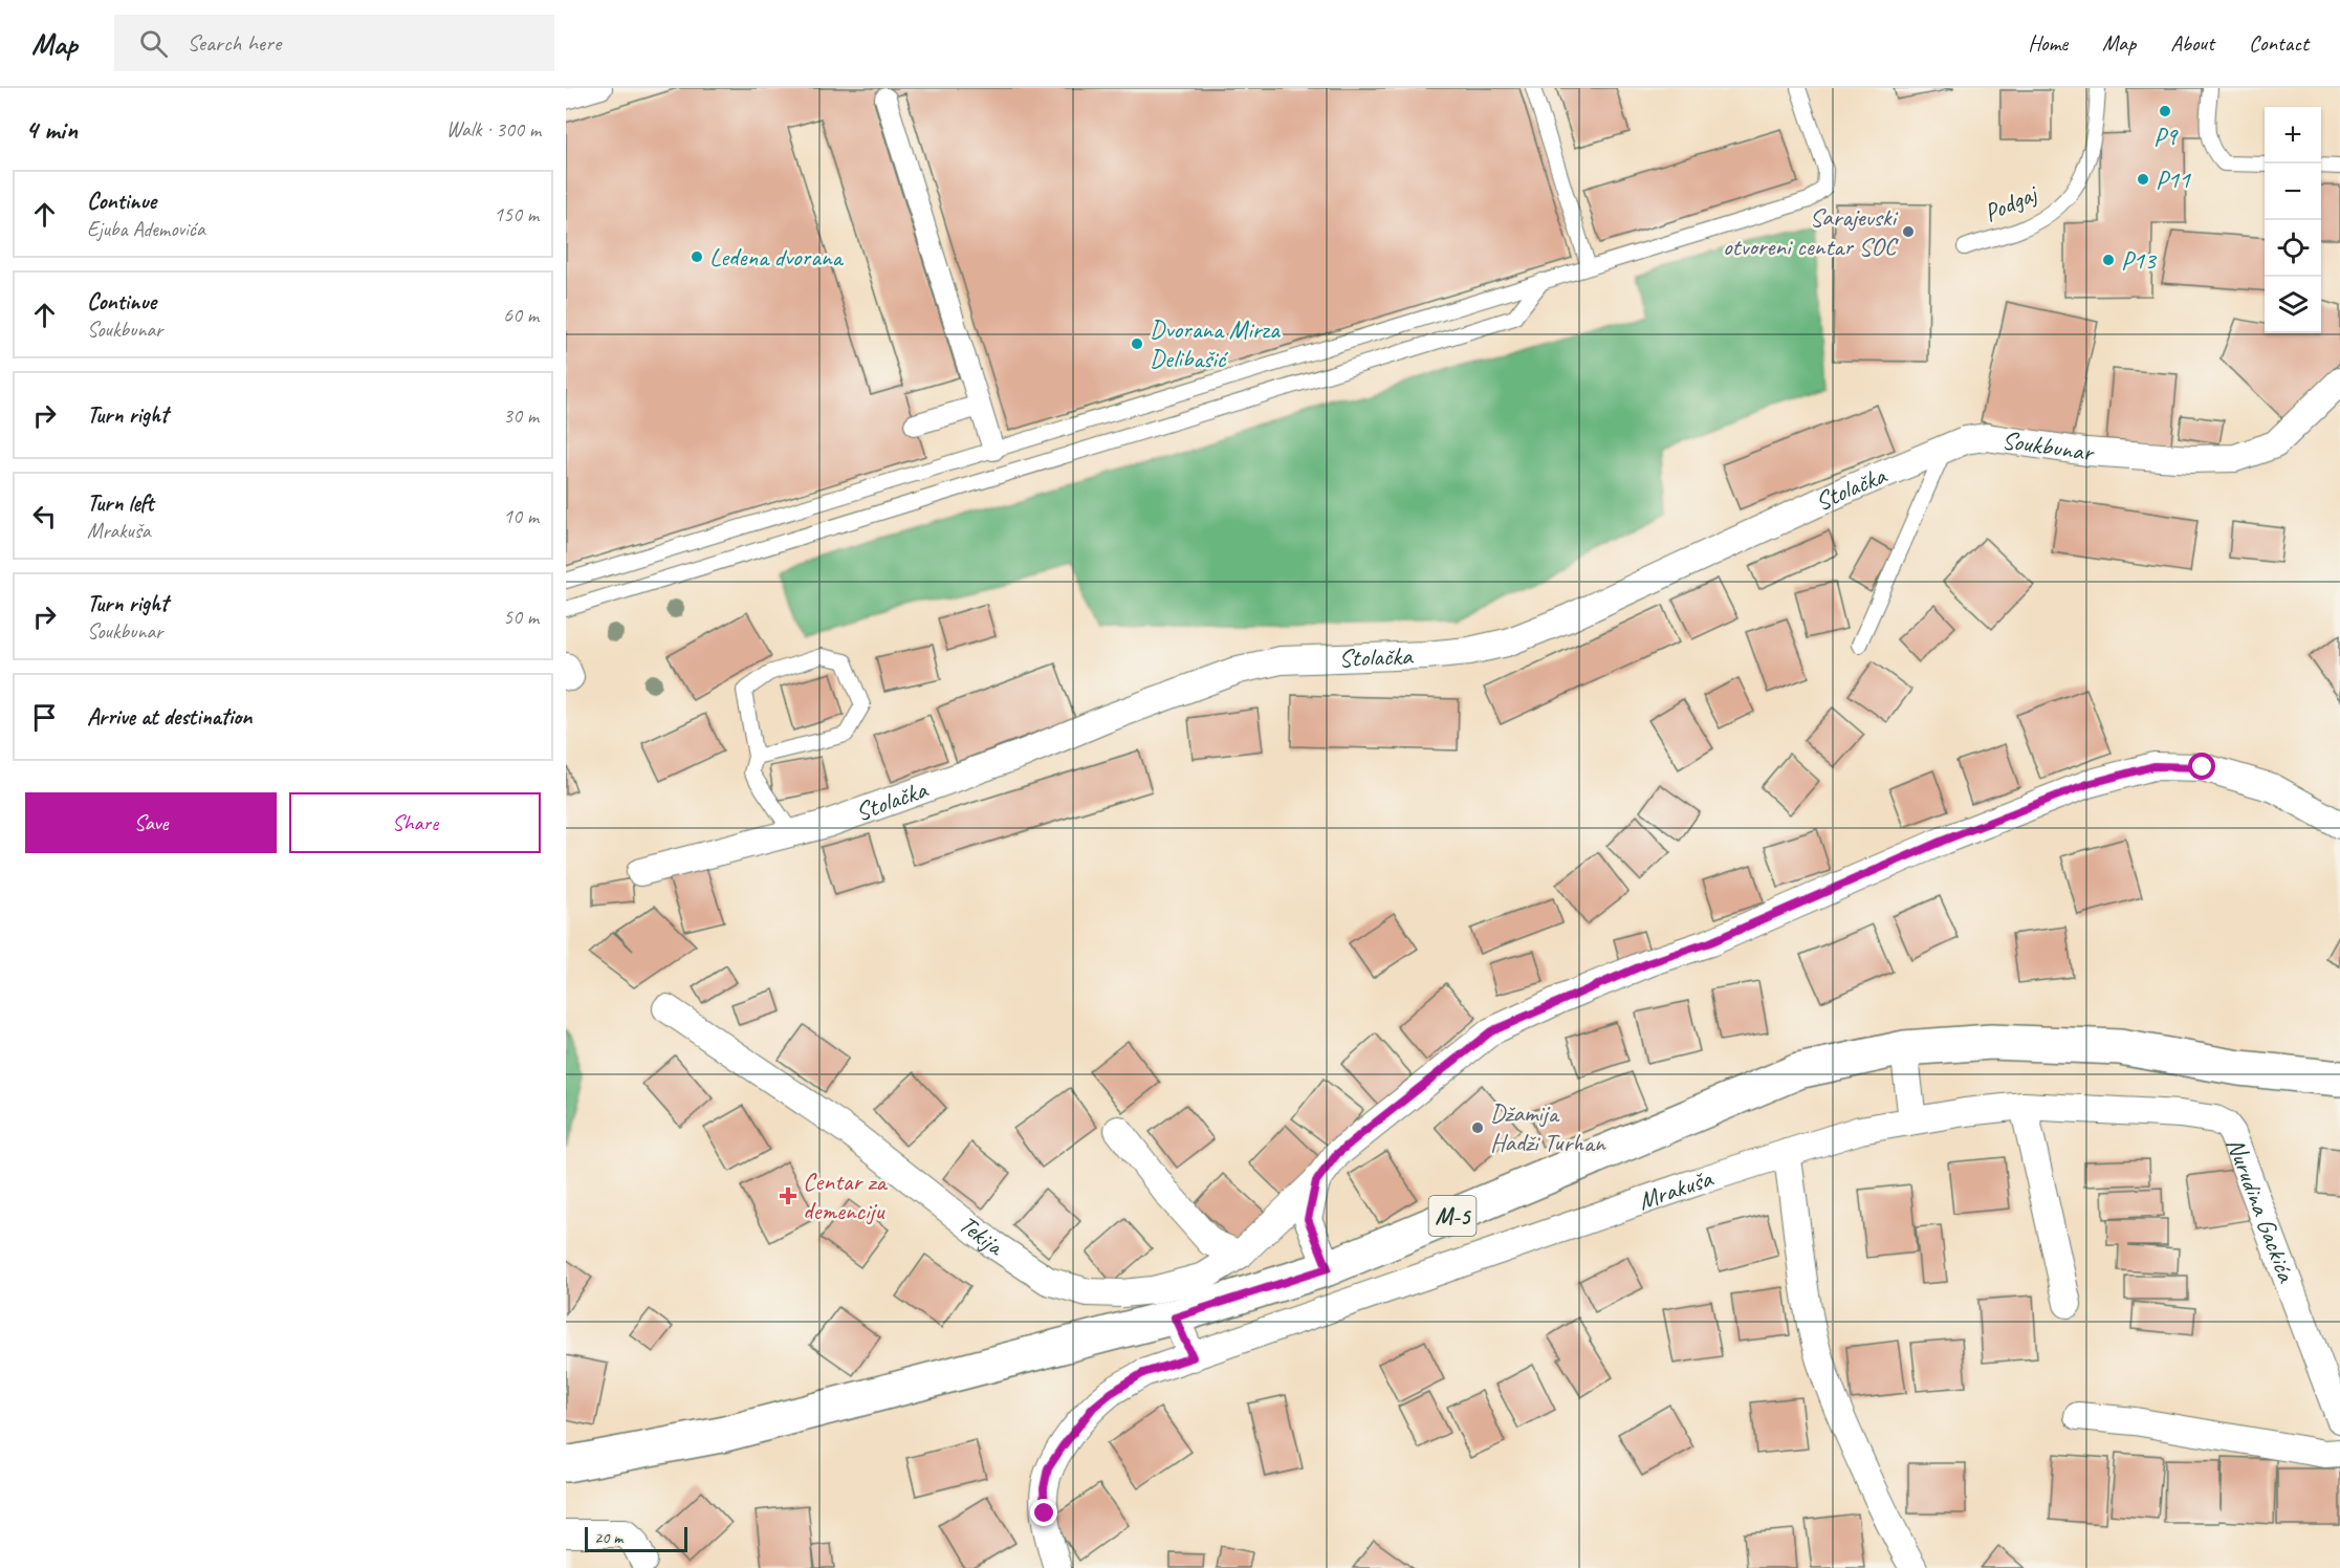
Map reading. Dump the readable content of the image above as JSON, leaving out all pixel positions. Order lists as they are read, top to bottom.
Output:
{
  "streets": {
    "main road": ["M-5"],
    "street": [
      "Soukbunar",
      "Stolačka",
      "Mrakuša",
      "Nurudina Gackića",
      "Tekija"
    ],
    "lane": ["Podgaj"]
  },
  "crossings": [
    ["Soukbunar", "Stolačka"],
    ["Mrakuša", "Nurudina Gackića"]
  ],
  "places": {
    "other": [
      "P9",
      "P11",
      "Sarajevski otvoreni centar SOC",
      "Ledena dvorana",
      "P13",
      "Dvorana Mirza Delibašić",
      "Džamija Hadži Turhan"
    ],
    "health": ["Centar za demenciju"]
  },
  "scale_bar": "20 m",
  "page": {
    "header": "Map",
    "search": "Search here",
    "nav": [
      "Home",
      "Map",
      "About",
      "Contact"
    ],
    "heading": ["4 min", "Walk · 300 m"],
    "map_buttons": ["+", "−"],
    "list": [
      ["Continue", "Ejuba Ademovića", "150 m"],
      ["Continue", "Soukbunar", "60 m"],
      ["Turn right", "30 m"],
      ["Turn left", "Mrakuša", "10 m"],
      ["Turn right", "Soukbunar", "50 m"],
      "Arrive at destination"
    ],
    "buttons": ["Save", "Share"],
    "scale": "20 m"
  }
}
